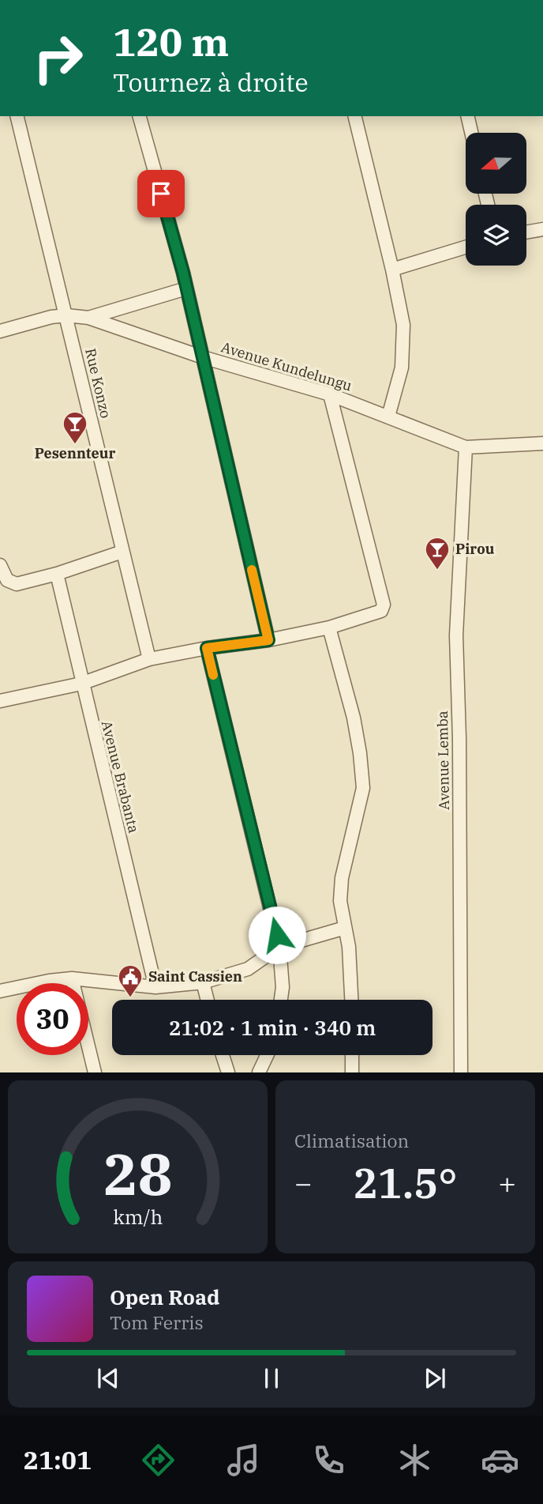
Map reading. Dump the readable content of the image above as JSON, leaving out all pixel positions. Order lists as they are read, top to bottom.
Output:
{
  "streets": {
    "street": [
      "Avenue Kundelungu",
      "Rue Konzo",
      "Avenue Lemba",
      "Avenue Brabanta"
    ]
  },
  "crossings": [
    ["Avenue Kundelungu", "Rue Konzo"],
    ["Avenue Kundelungu", "Avenue Lemba"]
  ],
  "places": {
    "bar": ["Pesennteur", "Pirou"],
    "public building": ["Saint Cassien"]
  },
  "north": "left",
  "page": {
    "turn": ["120 m", "Tournez à droite"],
    "limit": "30",
    "trip": "21:02 · 1 min · 340 m",
    "tile": "Climatisation",
    "heat": ["−", "21.5°", "+"],
    "song": ["Open Road", "Tom Ferris"],
    "tabs": "21:01",
    "gauge": ["28", "km/h"]
  }
}
